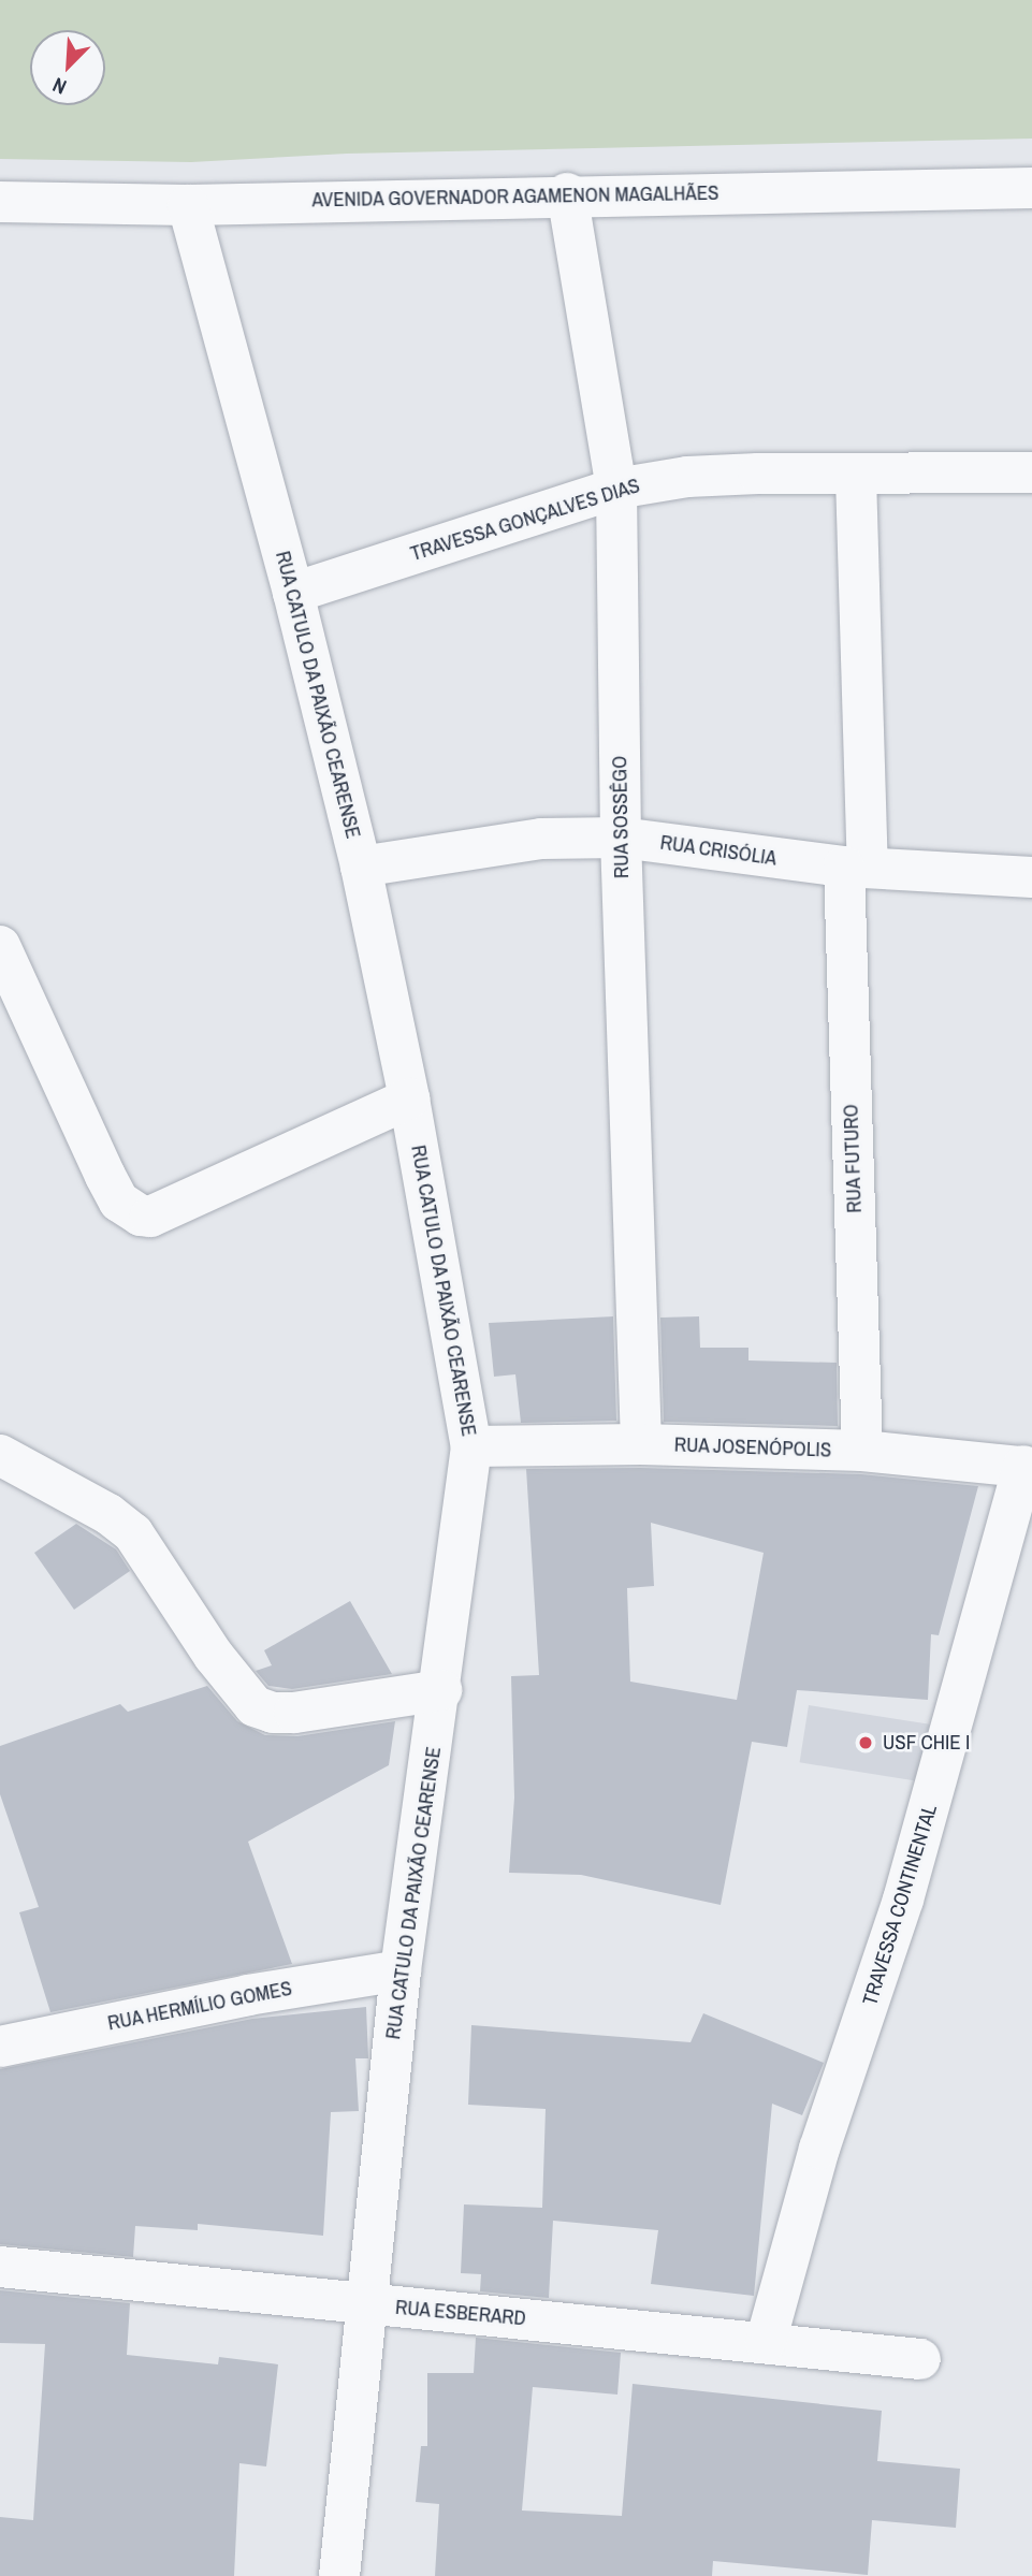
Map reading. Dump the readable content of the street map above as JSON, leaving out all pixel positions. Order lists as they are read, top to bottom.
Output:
{
  "streets": {
    "street": [
      "AVENIDA GOVERNADOR AGAMENON MAGALHÃES",
      "TRAVESSA GONÇALVES DIAS",
      "RUA CATULO DA PAIXÃO CEARENSE",
      "RUA SOSSÊGO",
      "RUA CRISÓLIA",
      "RUA FUTURO",
      "RUA JOSENÓPOLIS",
      "TRAVESSA CONTINENTAL",
      "RUA HERMÍLIO GOMES",
      "RUA ESBERARD"
    ]
  },
  "crossings": [
    ["AVENIDA GOVERNADOR AGAMENON MAGALHÃES", "RUA CATULO DA PAIXÃO CEARENSE"],
    ["AVENIDA GOVERNADOR AGAMENON MAGALHÃES", "RUA SOSSÊGO"],
    ["TRAVESSA GONÇALVES DIAS", "RUA CATULO DA PAIXÃO CEARENSE"],
    ["TRAVESSA GONÇALVES DIAS", "RUA SOSSÊGO"],
    ["TRAVESSA GONÇALVES DIAS", "RUA FUTURO"],
    ["RUA CATULO DA PAIXÃO CEARENSE", "RUA CRISÓLIA"],
    ["RUA CATULO DA PAIXÃO CEARENSE", "RUA JOSENÓPOLIS"],
    ["RUA CATULO DA PAIXÃO CEARENSE", "RUA HERMÍLIO GOMES"],
    ["RUA CATULO DA PAIXÃO CEARENSE", "RUA ESBERARD"],
    ["RUA SOSSÊGO", "RUA CRISÓLIA"],
    ["RUA SOSSÊGO", "RUA JOSENÓPOLIS"],
    ["RUA CRISÓLIA", "RUA FUTURO"],
    ["RUA FUTURO", "RUA JOSENÓPOLIS"],
    ["RUA JOSENÓPOLIS", "TRAVESSA CONTINENTAL"],
    ["TRAVESSA CONTINENTAL", "RUA ESBERARD"]
  ],
  "places": ["USF CHIE I"],
  "north": "bottom left"
}
